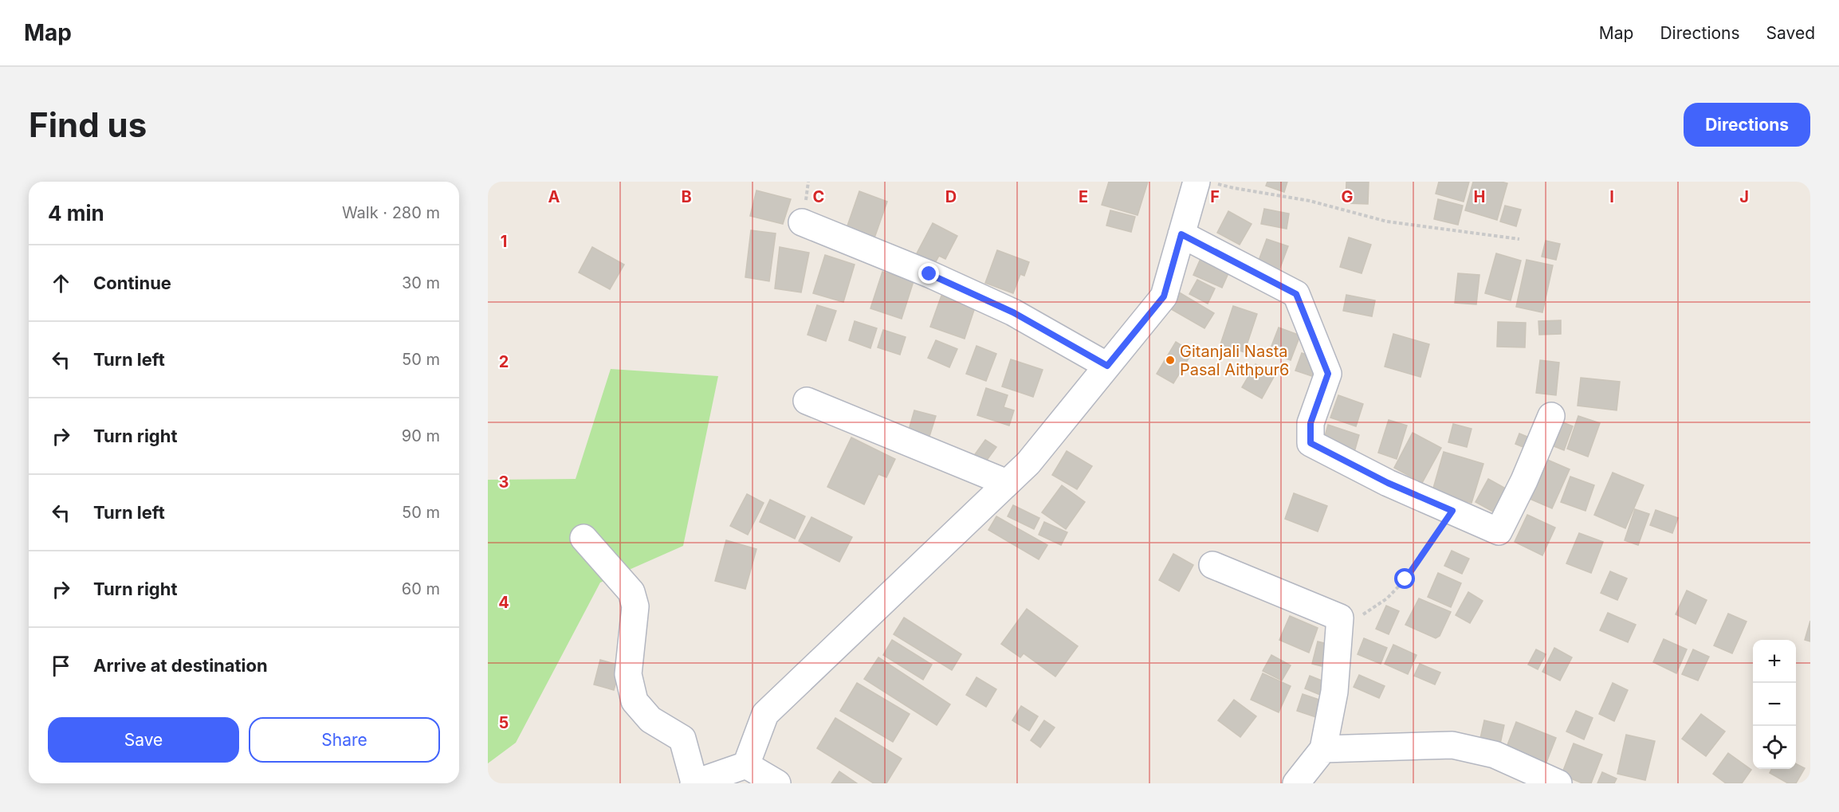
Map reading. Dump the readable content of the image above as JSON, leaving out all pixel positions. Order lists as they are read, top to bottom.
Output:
{
  "places": ["Gitanjali Nasta Pasal Aithpur6"],
  "page": {
    "header": "Map",
    "nav": ["Map", "Directions", "Saved"],
    "buttons": [
      "Directions",
      ["Save", "Share"]
    ],
    "title": "Find us",
    "heading": ["4 min", "Walk · 280 m"],
    "list": [
      ["Continue", "30 m"],
      ["Turn left", "50 m"],
      ["Turn right", "90 m"],
      ["Turn left", "50 m"],
      ["Turn right", "60 m"],
      "Arrive at destination"
    ],
    "map_buttons": ["+", "−"]
  },
  "grid": {
    "columns": [
      "A",
      "B",
      "C",
      "D",
      "E",
      "F",
      "G",
      "H",
      "I",
      "J"
    ],
    "rows": [
      "1",
      "2",
      "3",
      "4",
      "5"
    ]
  }
}
